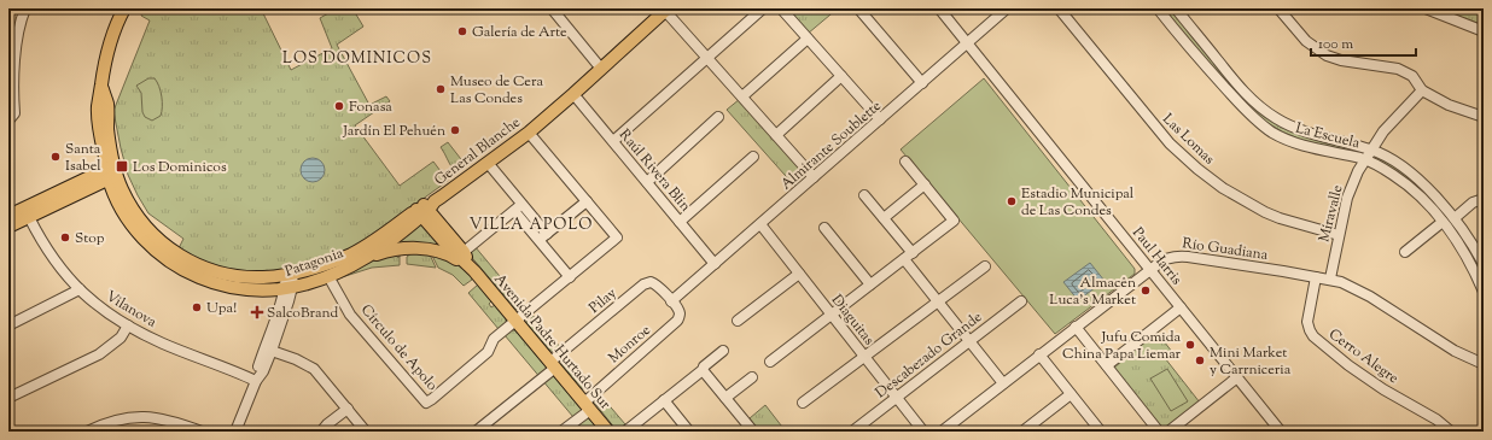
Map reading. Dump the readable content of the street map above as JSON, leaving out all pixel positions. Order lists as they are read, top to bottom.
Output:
{
  "streets": {
    "main road": ["General Blanche", "Patagonia", "Avenida Padre Hurtado Sur"],
    "street": [
      "La Escuela",
      "Las Lomas",
      "Almirante Soublette",
      "Raúl Rivera Blin",
      "Miravalle",
      "Río Guadiana",
      "Paul Harris",
      "Pilay",
      "Vilanova",
      "Diaguitas",
      "Monroe",
      "Círculo de Apolo",
      "Descabezado Grande",
      "Cerro Alegre"
    ]
  },
  "crossings": [
    ["La Escuela", "Miravalle"],
    ["Las Lomas", "Miravalle"],
    ["Almirante Soublette", "Raúl Rivera Blin"],
    ["Almirante Soublette", "Paul Harris"],
    ["Almirante Soublette", "Pilay"],
    ["Almirante Soublette", "Diaguitas"],
    ["Almirante Soublette", "Monroe"],
    ["General Blanche", "Raúl Rivera Blin"],
    ["General Blanche", "Patagonia"],
    ["General Blanche", "Avenida Padre Hurtado Sur"],
    ["General Blanche", "Círculo de Apolo"],
    ["Miravalle", "Río Guadiana"],
    ["Río Guadiana", "Paul Harris"],
    ["Río Guadiana", "Cerro Alegre"],
    ["Patagonia", "Avenida Padre Hurtado Sur"],
    ["Patagonia", "Círculo de Apolo"],
    ["Pilay", "Avenida Padre Hurtado Sur"],
    ["Pilay", "Monroe"],
    ["Diaguitas", "Descabezado Grande"],
    ["Avenida Padre Hurtado Sur", "Monroe"],
    ["Avenida Padre Hurtado Sur", "Círculo de Apolo"]
  ],
  "districts": ["LOS DOMINICOS", "VILLA APOLO"],
  "places": {
    "other": [
      "Galería de Arte",
      "Museo de Cera Las Condes",
      "Fonasa",
      "Jardín El Pehuén",
      "Santa Isabel",
      "Estadio Municipal de Las Condes",
      "Stop",
      "Almacên Luca's Market",
      "Upa!",
      "Jufu Comida China Papa Liemar",
      "Mini Market y Carrniceria"
    ],
    "transit": ["Los Dominicos"],
    "health": ["SalcoBrand"]
  },
  "scale_bar": "100 m"
}
